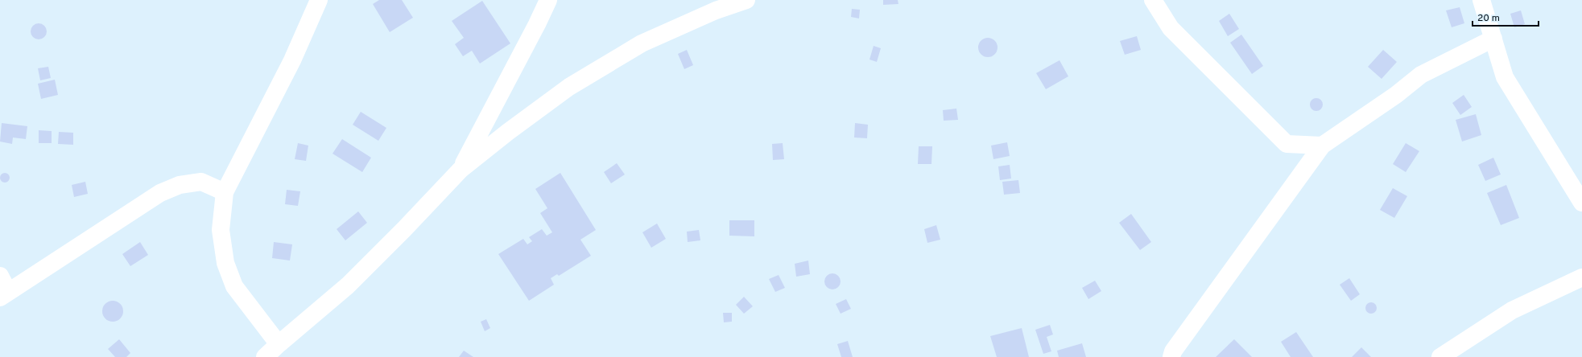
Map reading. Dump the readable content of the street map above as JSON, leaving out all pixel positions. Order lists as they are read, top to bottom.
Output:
{
  "scale_bar": "20 m"
}
